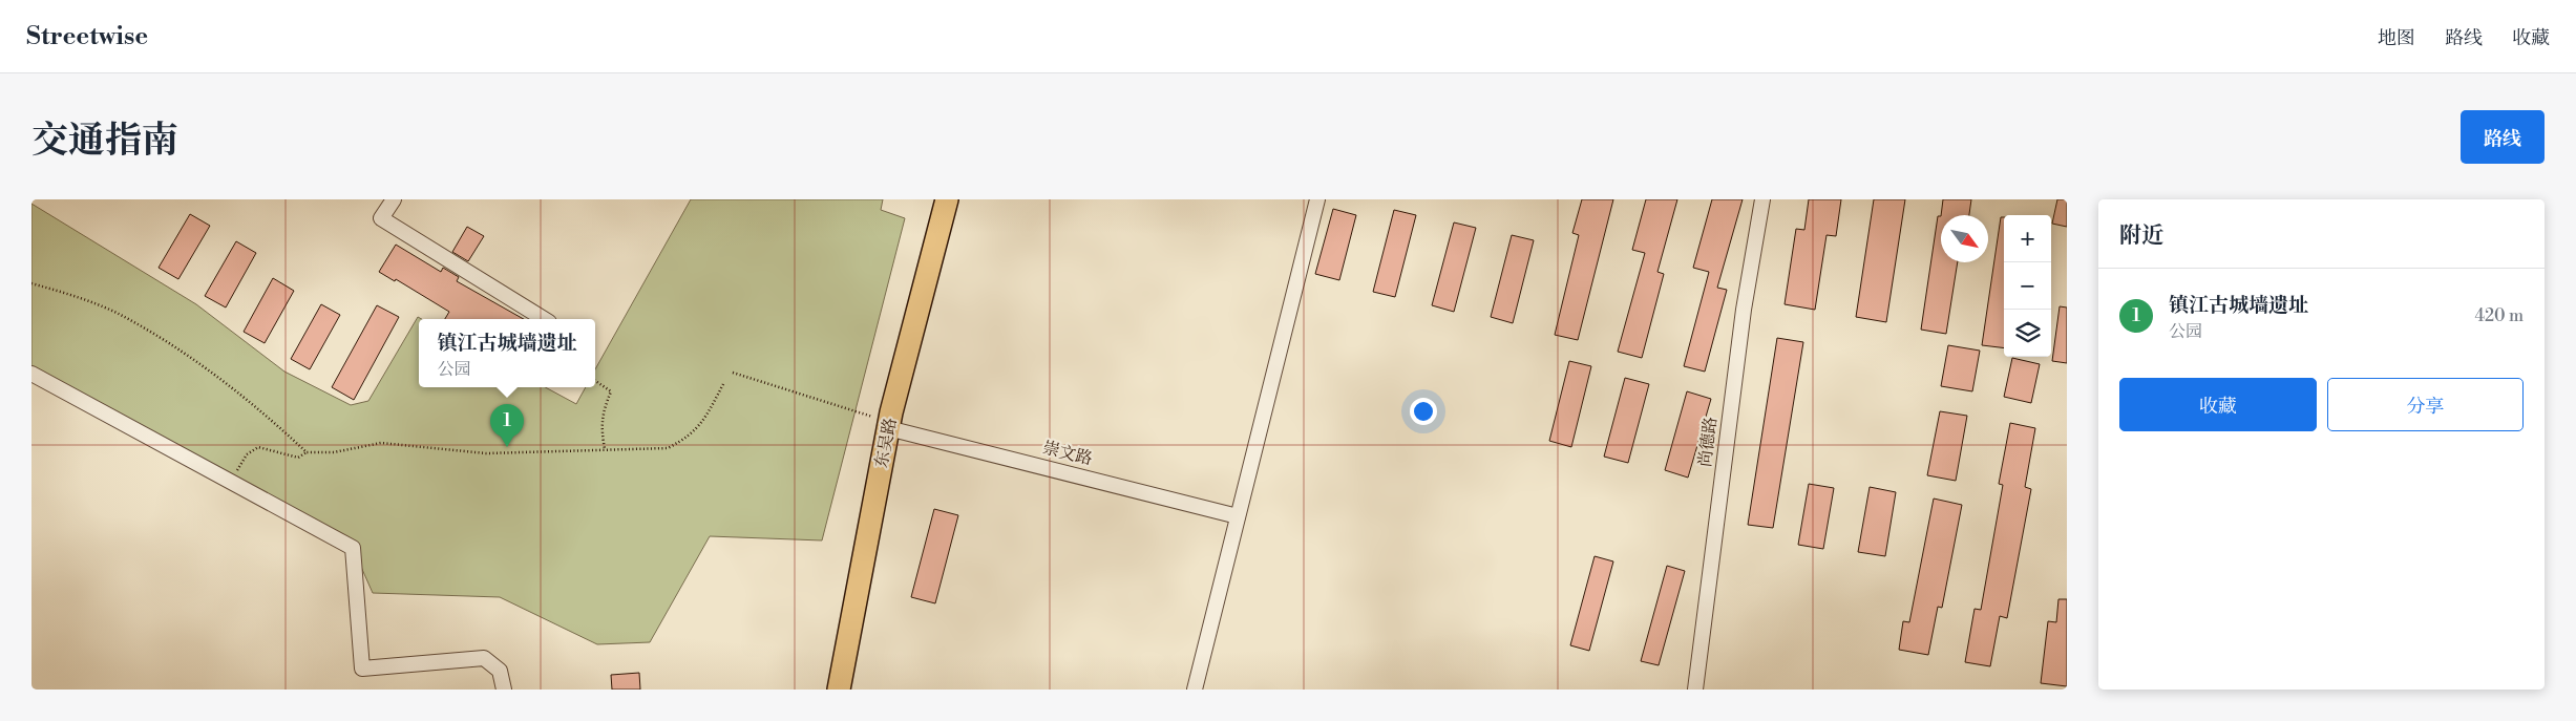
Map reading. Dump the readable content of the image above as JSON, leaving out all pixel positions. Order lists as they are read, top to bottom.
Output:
{
  "streets": {
    "main road": ["东吴路"],
    "street": ["尚德路", "崇文路"]
  },
  "crossings": [
    ["东吴路", "崇文路"]
  ],
  "north": "bottom right",
  "page": {
    "header": "Streetwise",
    "nav": ["地图", "路线", "收藏"],
    "title": "交通指南",
    "buttons": [
      "路线",
      ["收藏", "分享"]
    ],
    "heading": "附近",
    "map_buttons": ["+", "−"],
    "list": [
      {
        "mark": "1",
        "name": "镇江古城墙遗址",
        "note": "公园",
        "value": "420 m"
      }
    ],
    "popup": ["镇江古城墙遗址", "公园"],
    "pins": "1"
  }
}
